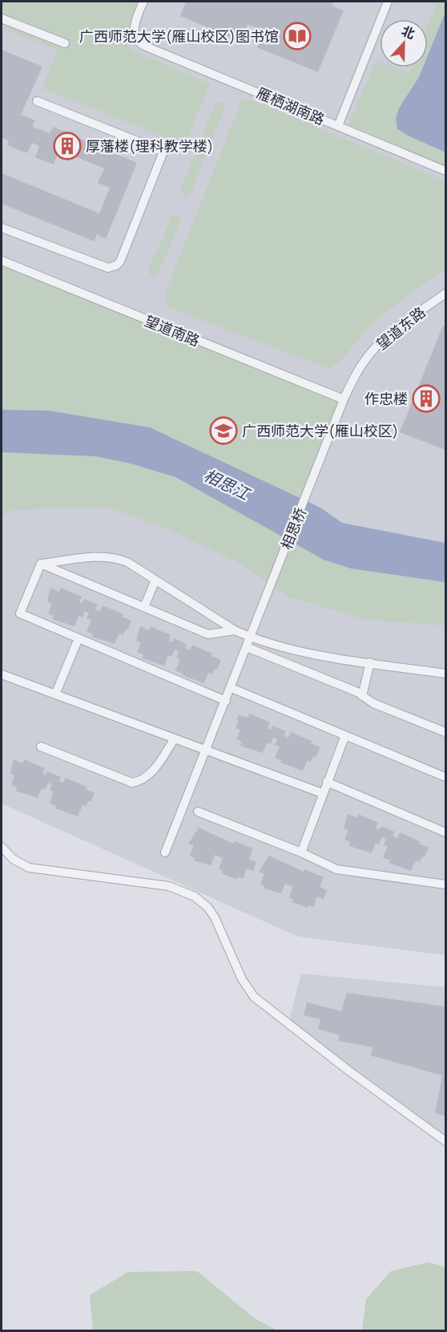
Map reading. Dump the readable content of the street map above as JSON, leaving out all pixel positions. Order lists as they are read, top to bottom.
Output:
{
  "streets": {
    "street": [
      "雁栖湖南路",
      "望道东路",
      "望道南路",
      "相思桥"
    ]
  },
  "crossings": [
    ["望道东路", "望道南路"],
    ["望道东路", "相思桥"]
  ],
  "water": ["相思江"],
  "places": {
    "library": ["广西师范大学(雁山校区)图书馆"],
    "building": ["厚藩楼(理科教学楼)", "作忠楼"],
    "school or university": ["广西师范大学(雁山校区)"]
  },
  "north": "top"
}
